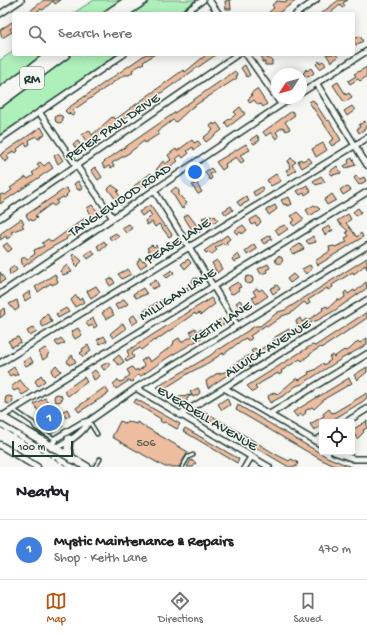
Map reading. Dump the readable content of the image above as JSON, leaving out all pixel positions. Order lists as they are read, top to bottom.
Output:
{
  "streets": {
    "highway": ["RM"],
    "street": [
      "PETER PAUL DRIVE",
      "TANGLEWOOD ROAD",
      "PEASE LANE",
      "MILLIGAN LANE",
      "KEITH LANE",
      "ALWICK AVENUE",
      "EVERDELL AVENUE"
    ]
  },
  "crossings": [
    ["KEITH LANE", "EVERDELL AVENUE"],
    ["ALWICK AVENUE", "EVERDELL AVENUE"]
  ],
  "house_numbers": ["506"],
  "scale_bar": "100 m",
  "north": "bottom left",
  "page": {
    "search": "Search here",
    "pins": "1",
    "scale": "100 m",
    "heading": "Nearby",
    "list": [
      {
        "mark": "1",
        "name": "Mystic Maintenance & Repairs",
        "note": "Shop · Keith Lane",
        "value": "470 m"
      }
    ],
    "nav": ["Map", "Directions", "Saved"]
  }
}
